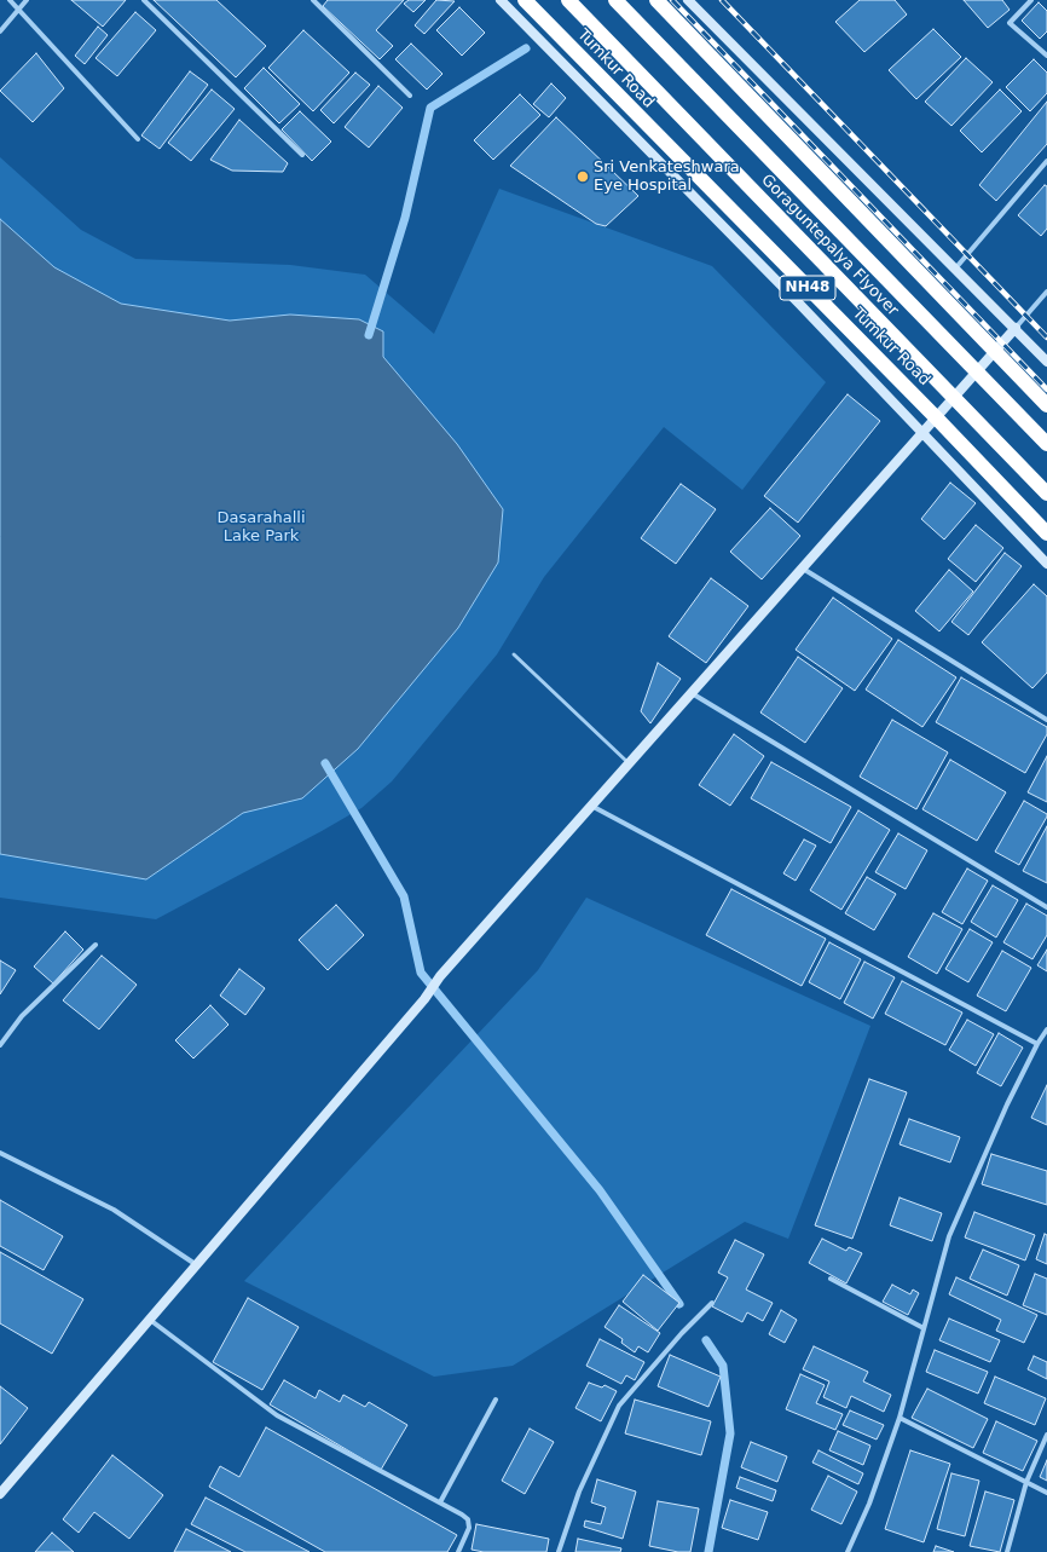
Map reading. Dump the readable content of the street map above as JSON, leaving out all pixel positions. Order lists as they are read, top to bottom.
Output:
{
  "streets": {
    "highway": ["Tumkur Road", "Goraguntepalya Flyover", "NH48"]
  },
  "parks": ["Dasarahalli Lake Park"],
  "places": ["Sri Venkateshwara Eye Hospital"]
}
